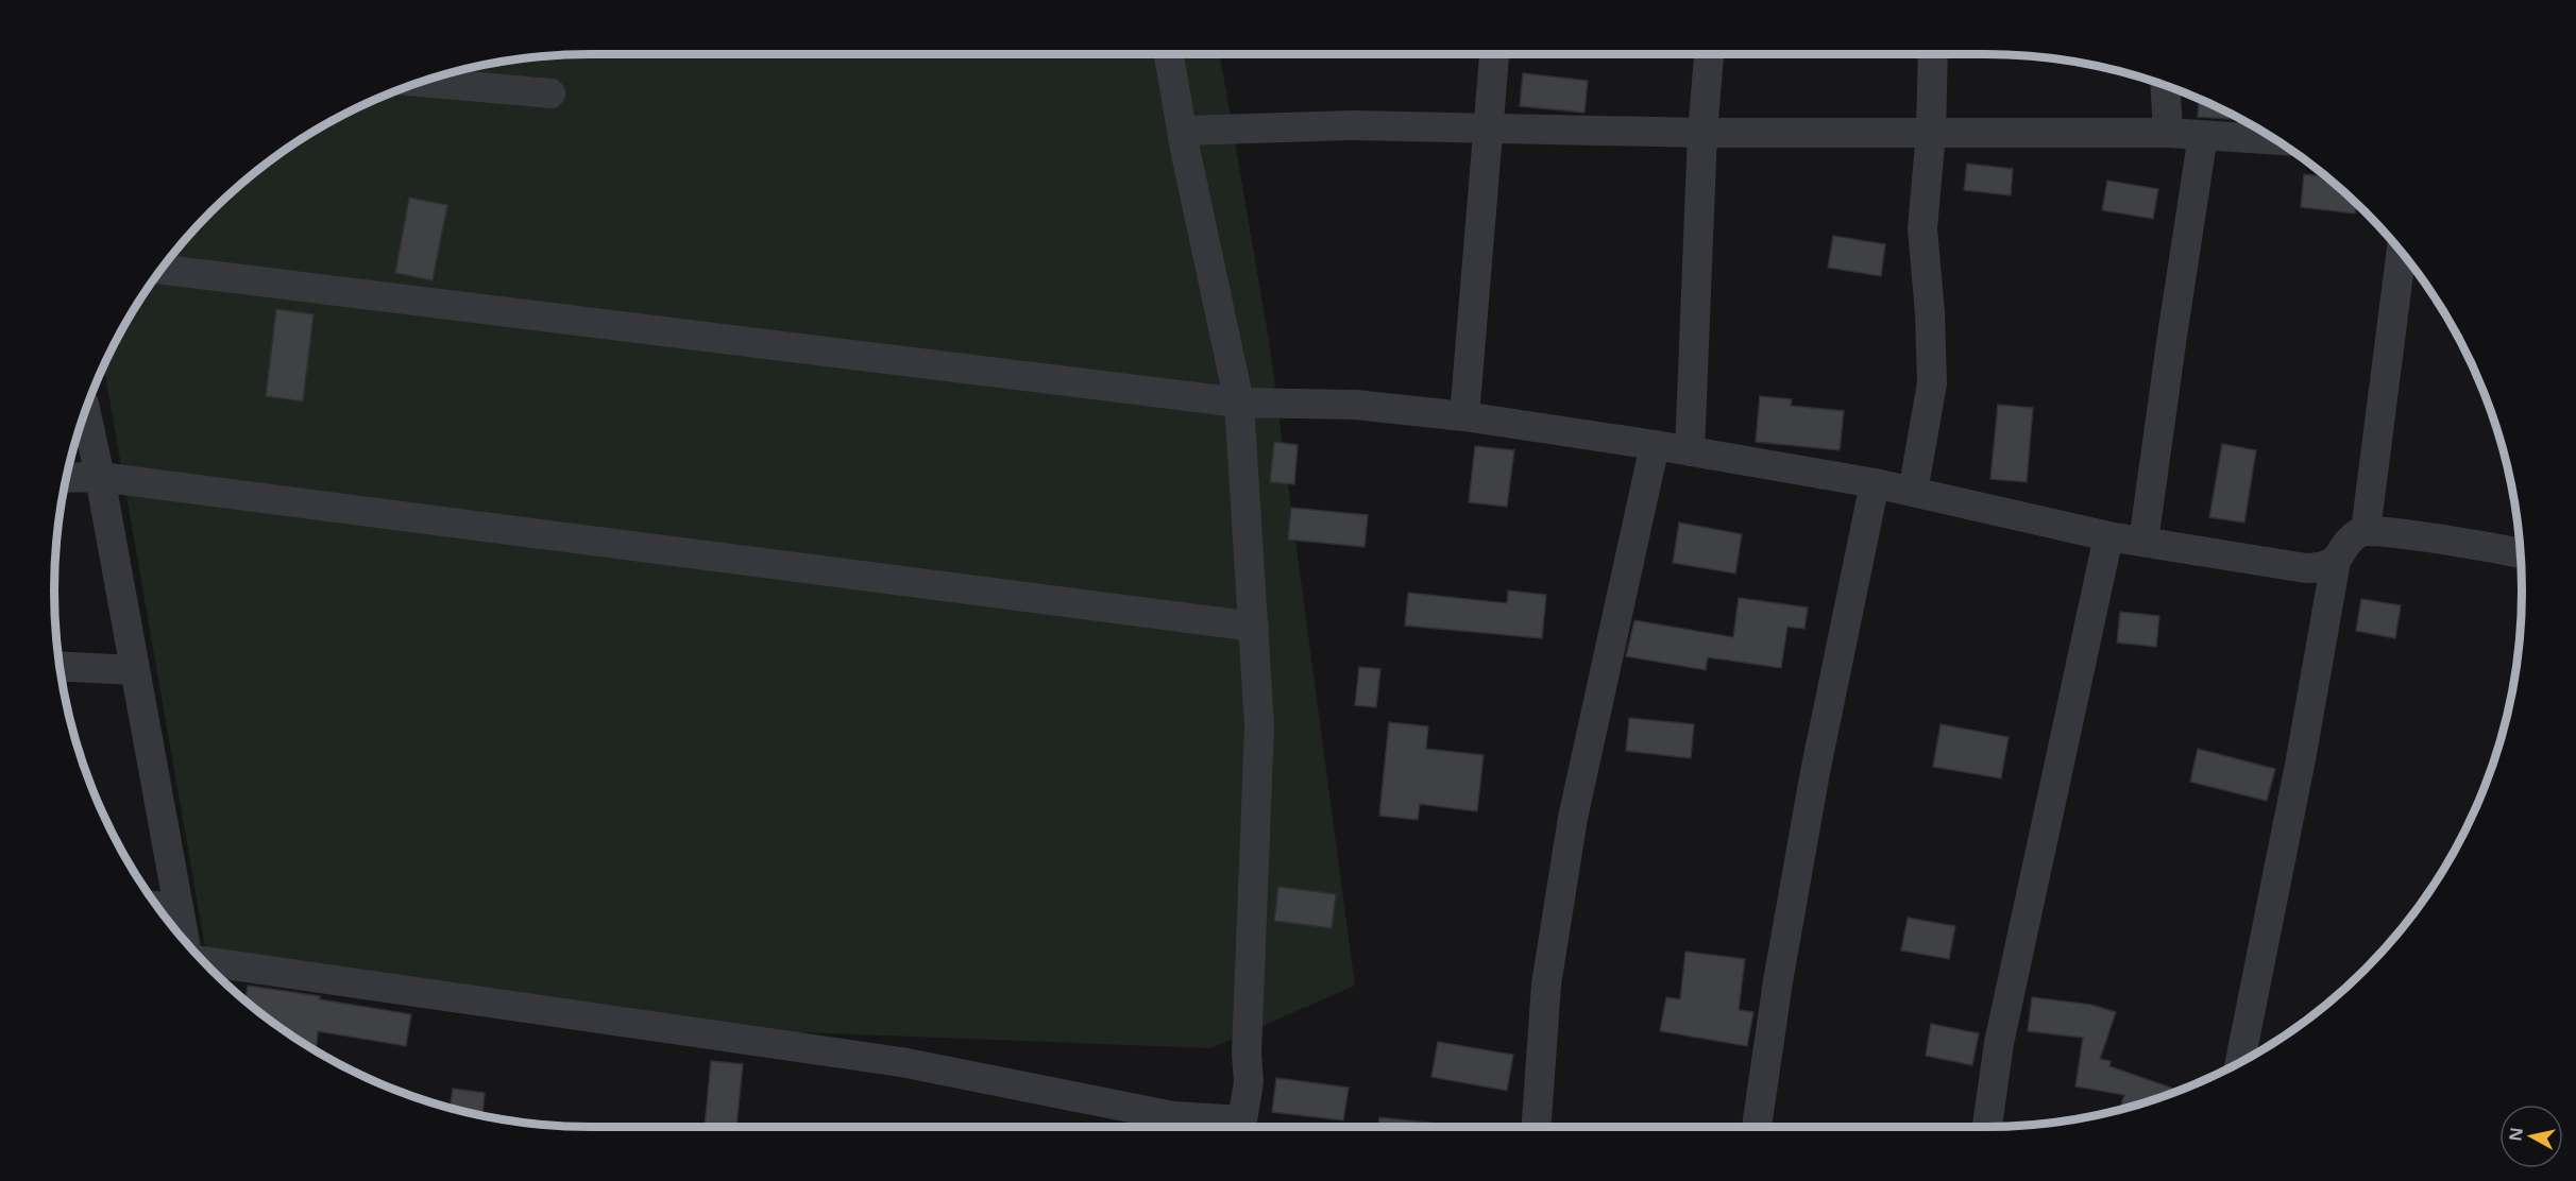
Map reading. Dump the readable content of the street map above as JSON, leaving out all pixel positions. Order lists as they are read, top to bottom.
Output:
{
  "north": "left"
}
